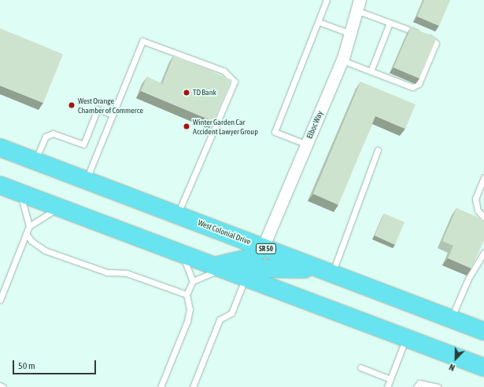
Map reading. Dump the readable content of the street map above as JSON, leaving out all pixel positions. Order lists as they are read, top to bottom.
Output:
{
  "streets": {
    "highway": ["West Colonial Drive", "SR 50"],
    "street": ["Elboc Way"]
  },
  "crossings": [
    ["Elboc Way", "West Colonial Drive"]
  ],
  "places": ["TD Bank", "West Orange Chamber of Commerce", "Winter Garden Car Accident Lawyer Group"],
  "scale_bar": "50 m",
  "north": "bottom left"
}
